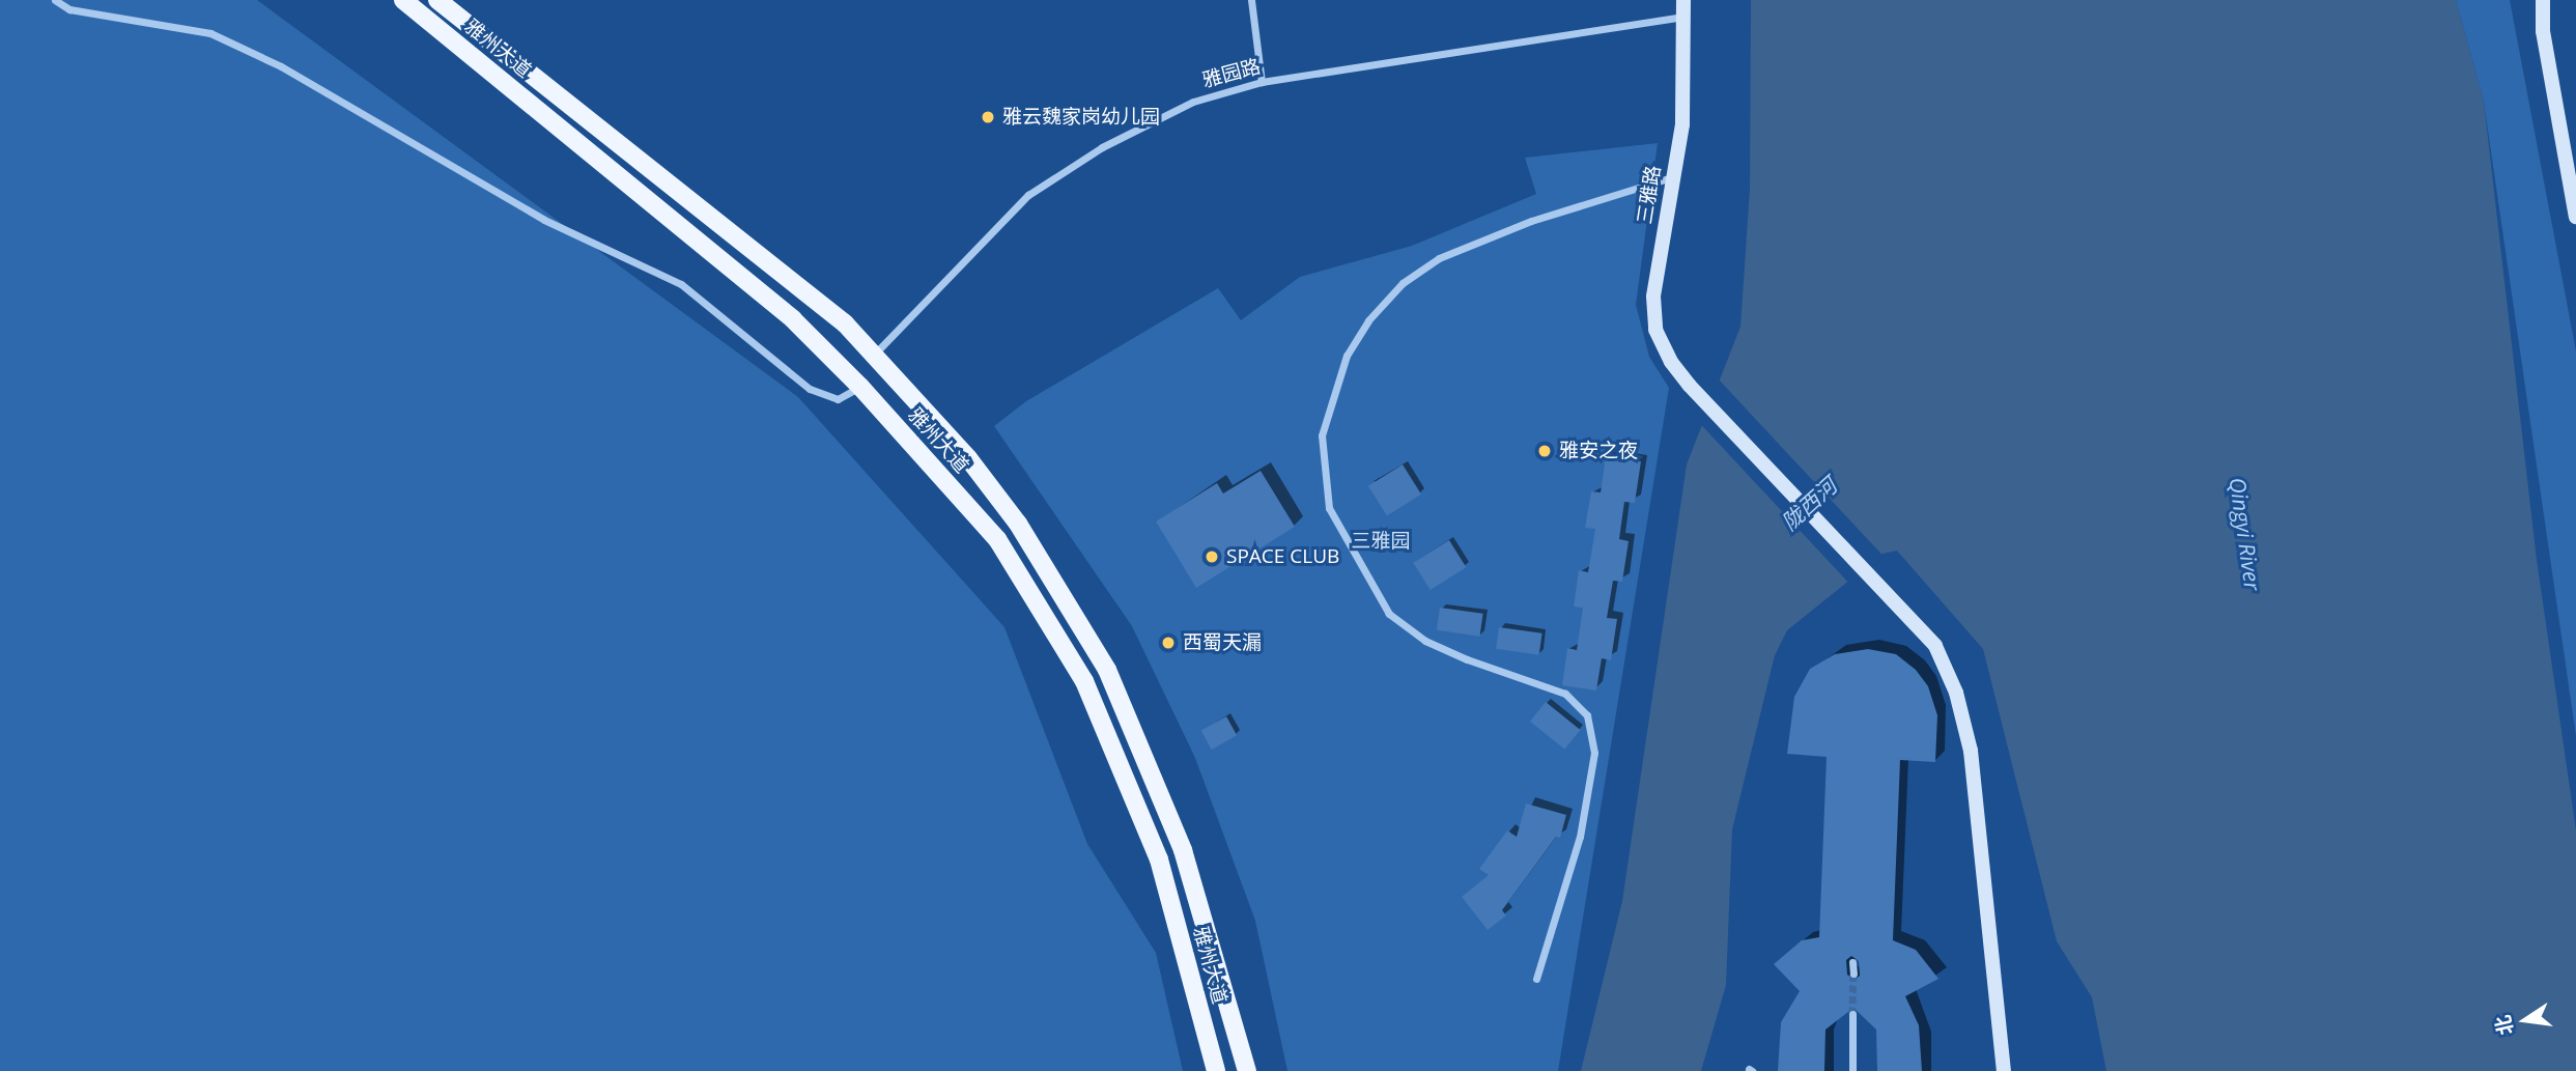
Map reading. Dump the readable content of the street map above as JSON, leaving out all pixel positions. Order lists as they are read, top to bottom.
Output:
{
  "streets": {
    "main road": ["雅州大道"],
    "street": ["雅园路", "三雅路"]
  },
  "crossings": [
    ["雅州大道", "雅园路"],
    ["雅园路", "三雅路"]
  ],
  "water": ["陇西河", "Qingyi River"],
  "parks": ["三雅园"],
  "places": [
    "雅云魏家岗幼儿园",
    "雅安之夜",
    "SPACE CLUB",
    "西蜀天漏"
  ],
  "north": "left"
}
